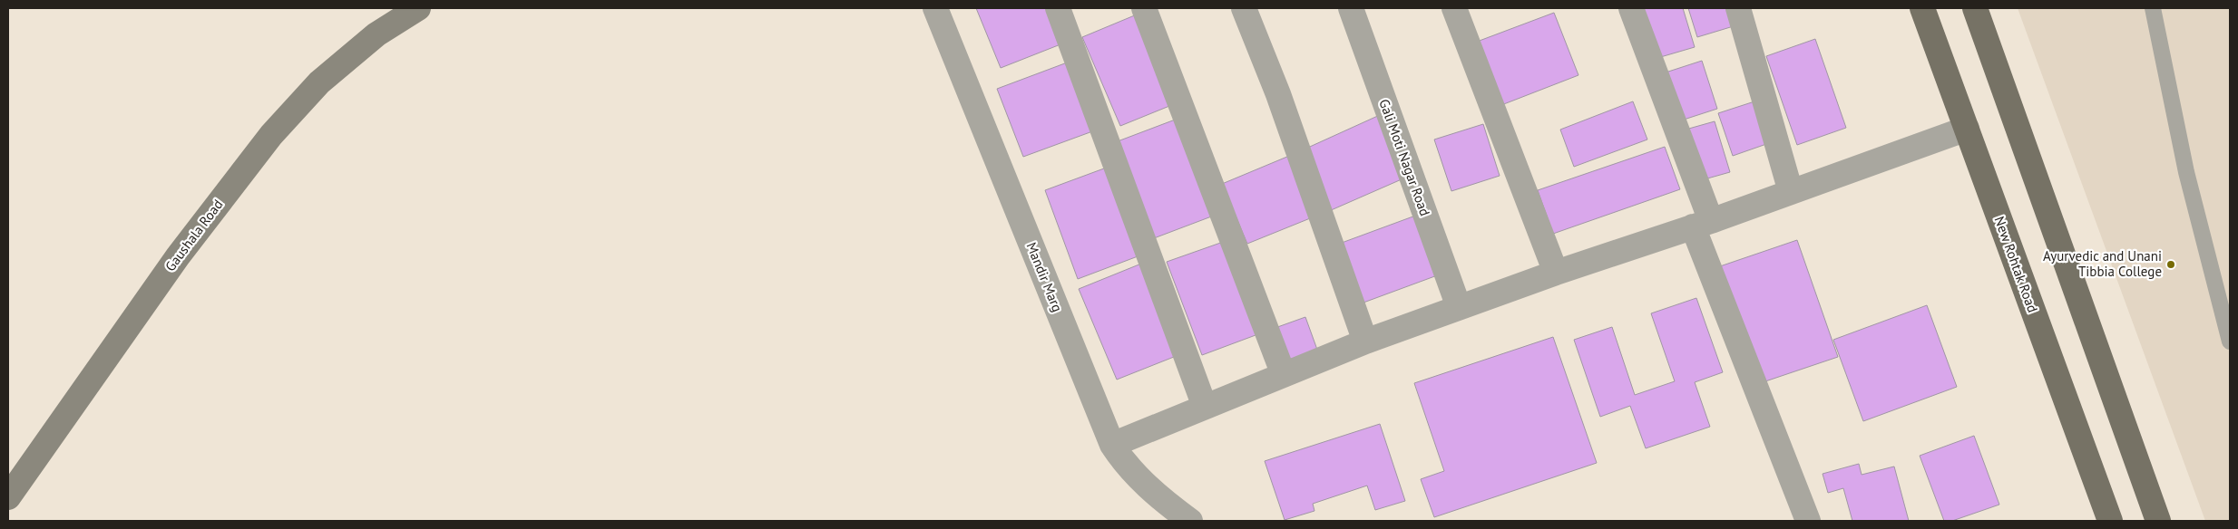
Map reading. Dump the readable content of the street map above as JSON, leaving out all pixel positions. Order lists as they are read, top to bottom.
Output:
{
  "streets": {
    "main road": ["New Rohtak Road"],
    "street": ["Gali Moti Nagar Road", "Gaushala Road", "Mandir Marg"]
  },
  "places": ["Ayurvedic and Unani Tibbia College"]
}
